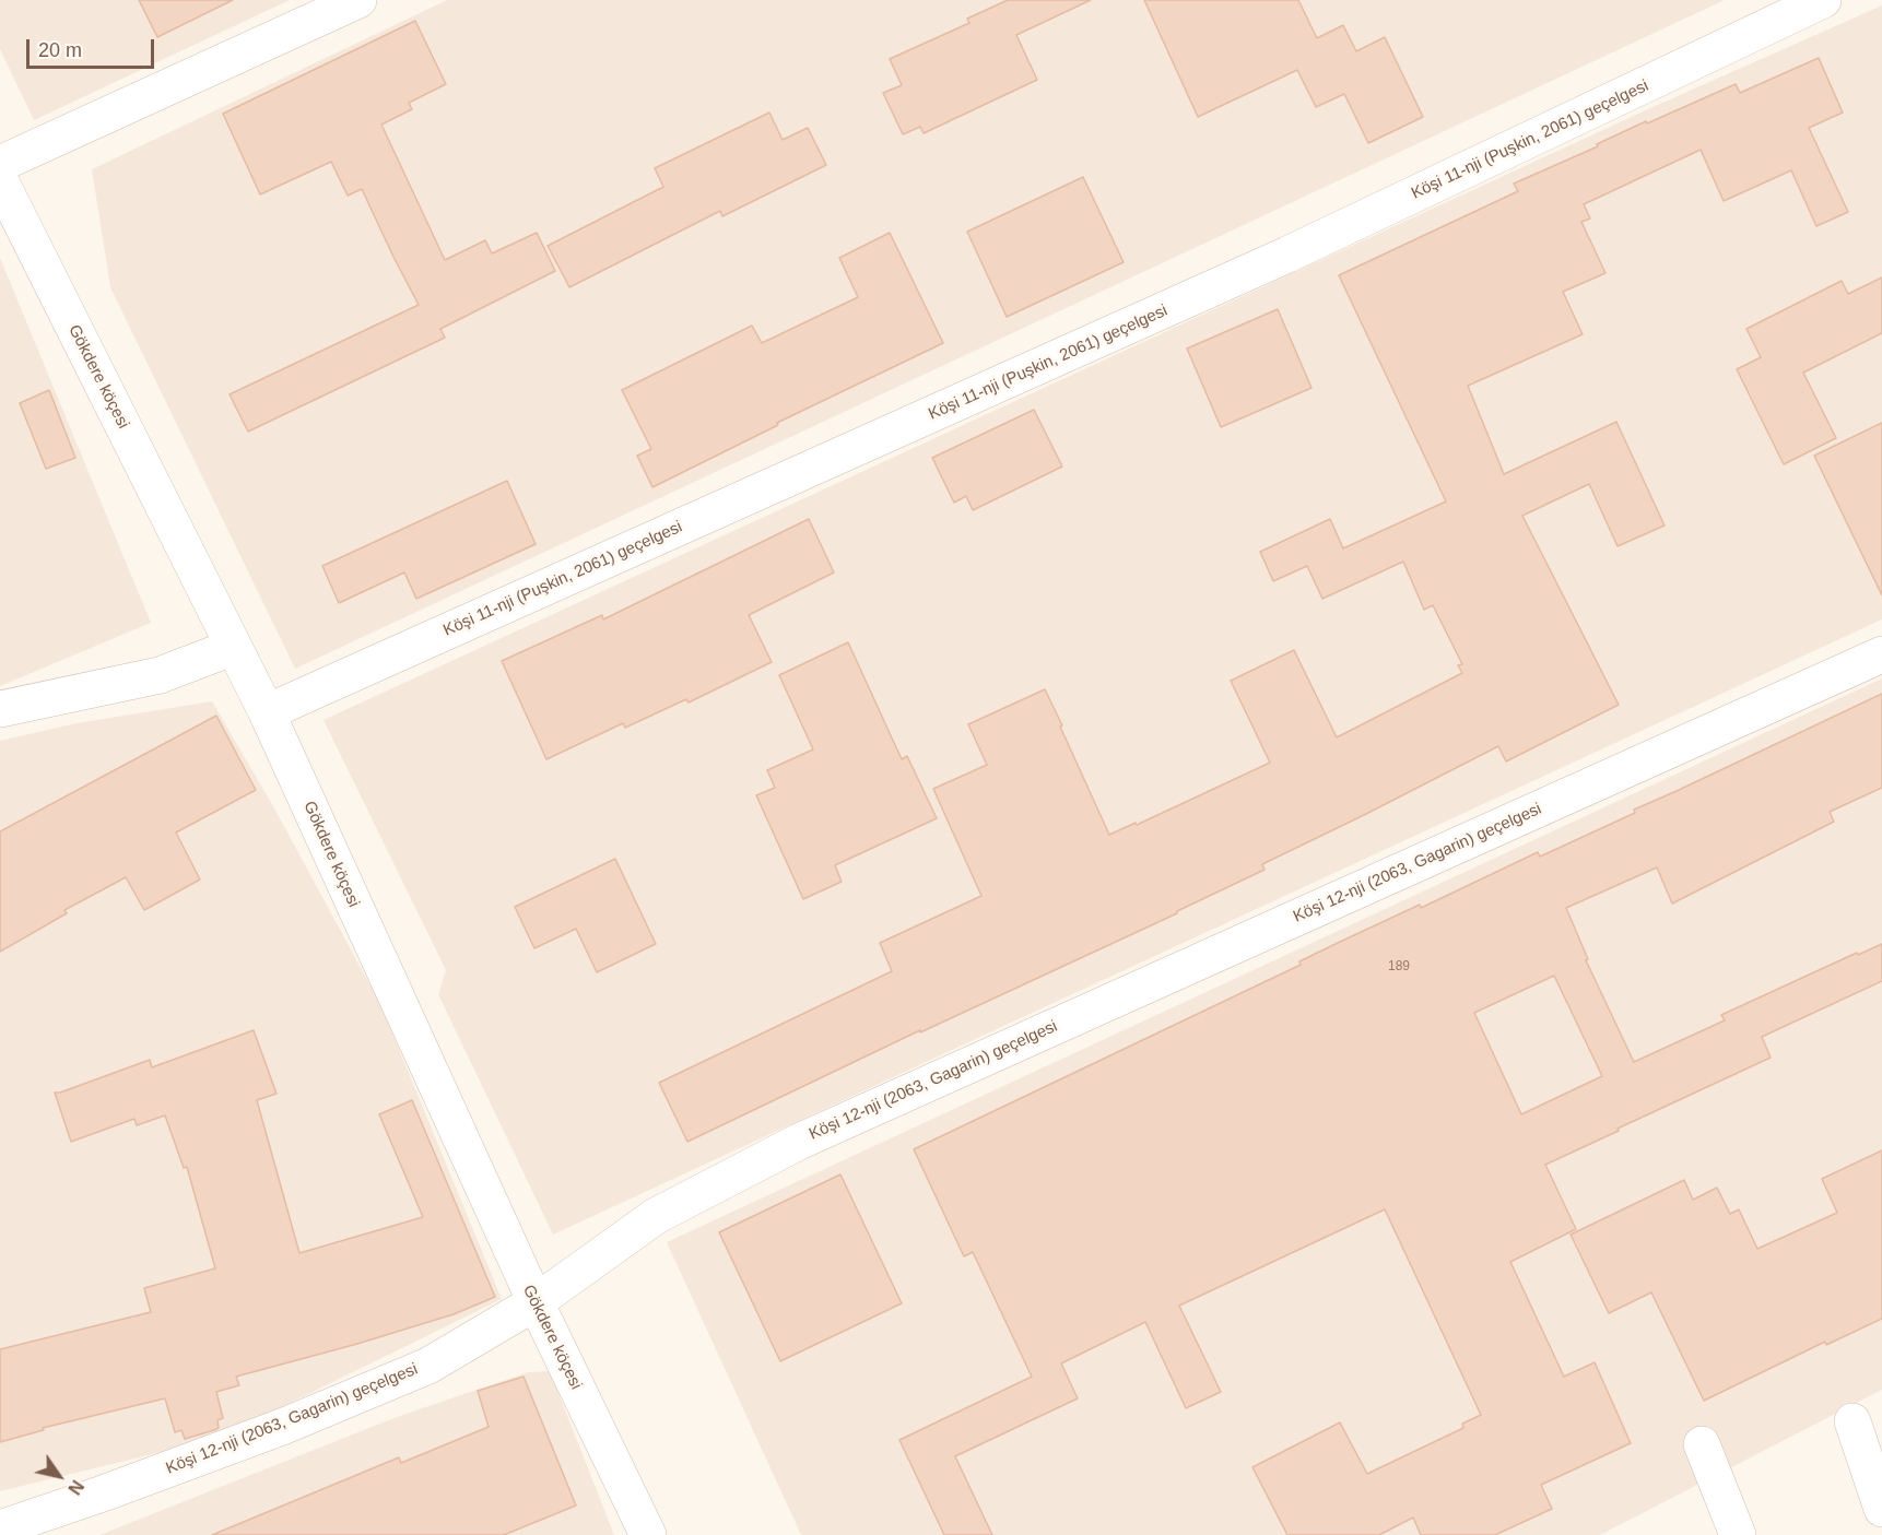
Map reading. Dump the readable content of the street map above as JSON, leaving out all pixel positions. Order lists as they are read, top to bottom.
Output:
{
  "streets": {
    "street": ["Köşi 11-nji (Puşkin, 2061) geçelgesi", "Gökdere köçesi", "Köşi 12-nji (2063, Gagarin) geçelgesi"]
  },
  "crossings": [
    ["Köşi 11-nji (Puşkin, 2061) geçelgesi", "Gökdere köçesi"],
    ["Gökdere köçesi", "Köşi 12-nji (2063, Gagarin) geçelgesi"]
  ],
  "house_numbers": ["189"],
  "scale_bar": "20 m",
  "north": "bottom right"
}
